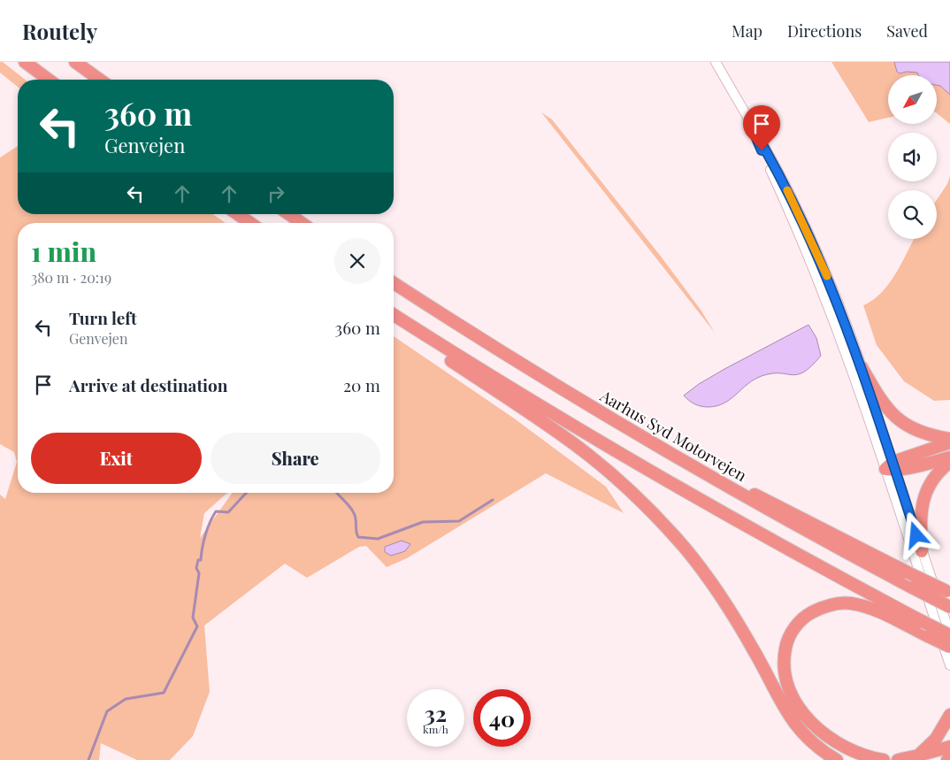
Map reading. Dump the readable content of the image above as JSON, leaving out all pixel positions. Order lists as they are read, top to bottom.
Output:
{
  "streets": {
    "highway": ["Aarhus Syd Motorvejen"]
  },
  "north": "bottom left",
  "page": {
    "header": "Routely",
    "nav": ["Map", "Directions", "Saved"],
    "turn": ["360 m", "Genvejen"],
    "heading": ["1 min", "380 m · 20:19"],
    "list": [
      {
        "name": "Turn left",
        "note": "Genvejen",
        "value": "360 m"
      },
      {
        "name": "Arrive at destination",
        "value": "20 m"
      }
    ],
    "buttons": ["Exit", "Share"],
    "speed": "32 km/h",
    "limit": "40"
  }
}
